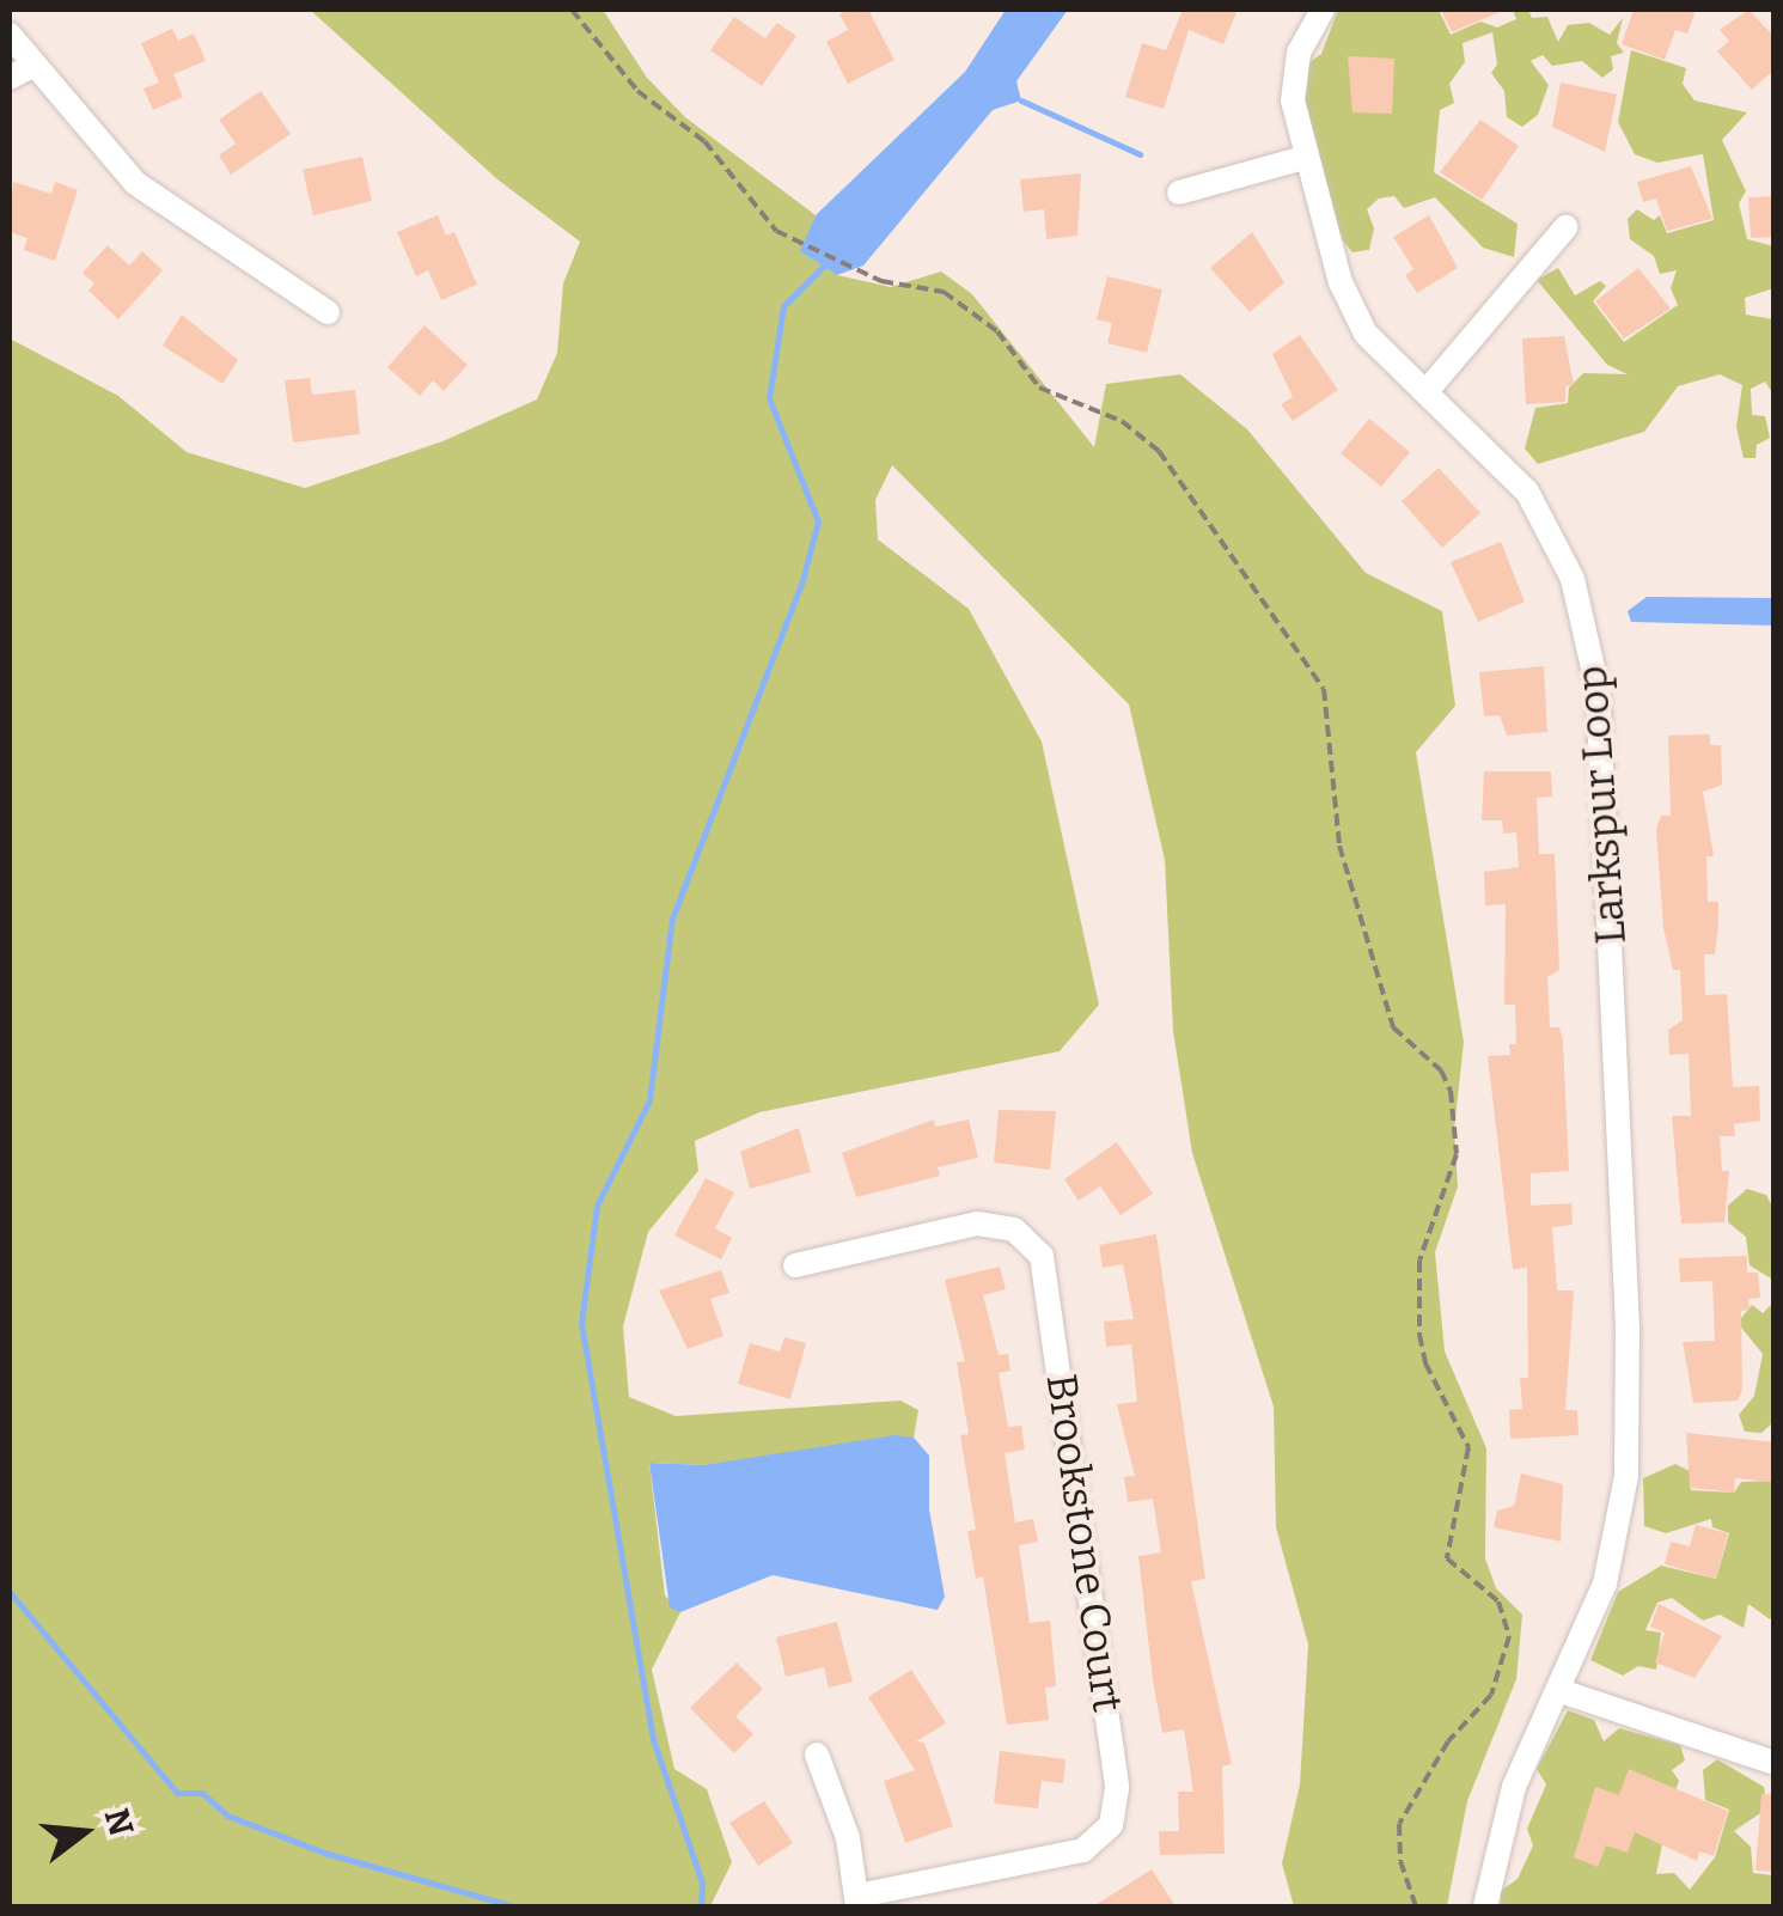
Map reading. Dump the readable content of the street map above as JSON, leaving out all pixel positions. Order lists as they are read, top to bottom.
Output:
{
  "streets": {
    "street": ["Larkspur Loop", "Brookstone Court"]
  },
  "north": "right"
}
